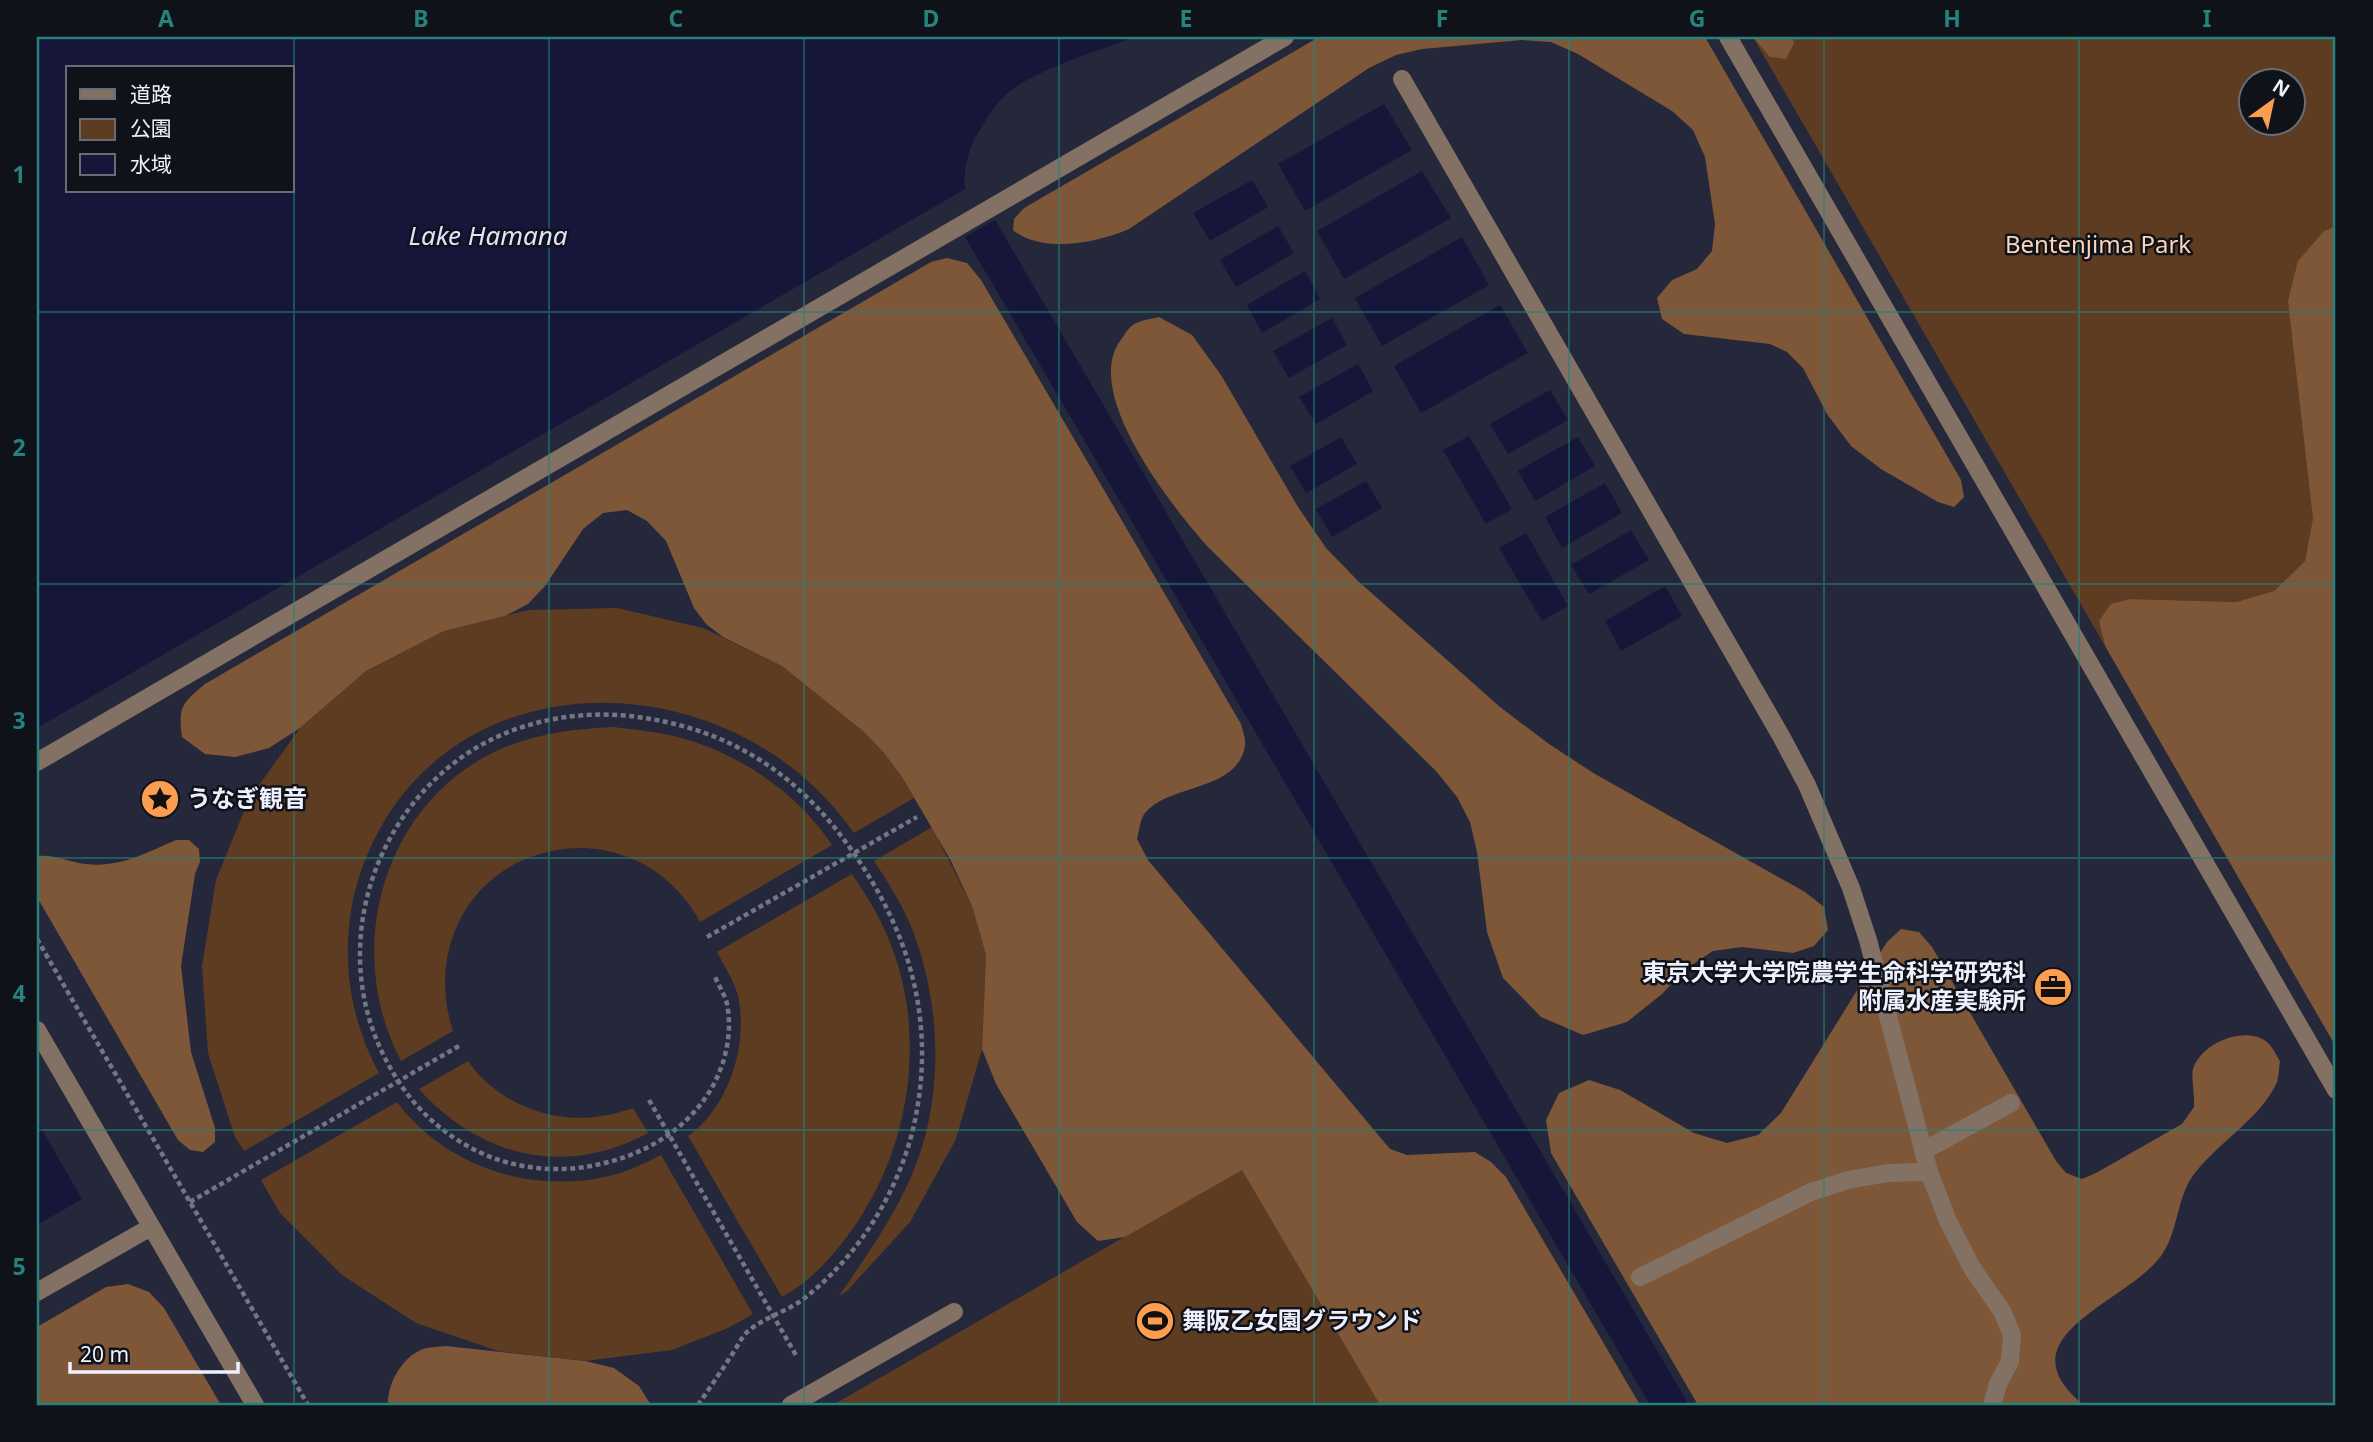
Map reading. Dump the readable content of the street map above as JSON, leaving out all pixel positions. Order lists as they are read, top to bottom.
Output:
{
  "water": ["Lake Hamana"],
  "parks": ["Bentenjima Park"],
  "places": {
    "place": ["うなぎ観音"],
    "office": ["東京大学大学院農学生命科学研究科 附属水産実験所"],
    "sports": ["舞阪乙女園グラウンド"]
  },
  "legend": ["道路", "公園", "水域"],
  "scale_bar": "20 m",
  "north": "top right",
  "grid": {
    "columns": [
      "A",
      "B",
      "C",
      "D",
      "E",
      "F",
      "G",
      "H",
      "I"
    ],
    "rows": [
      "1",
      "2",
      "3",
      "4",
      "5"
    ]
  }
}
